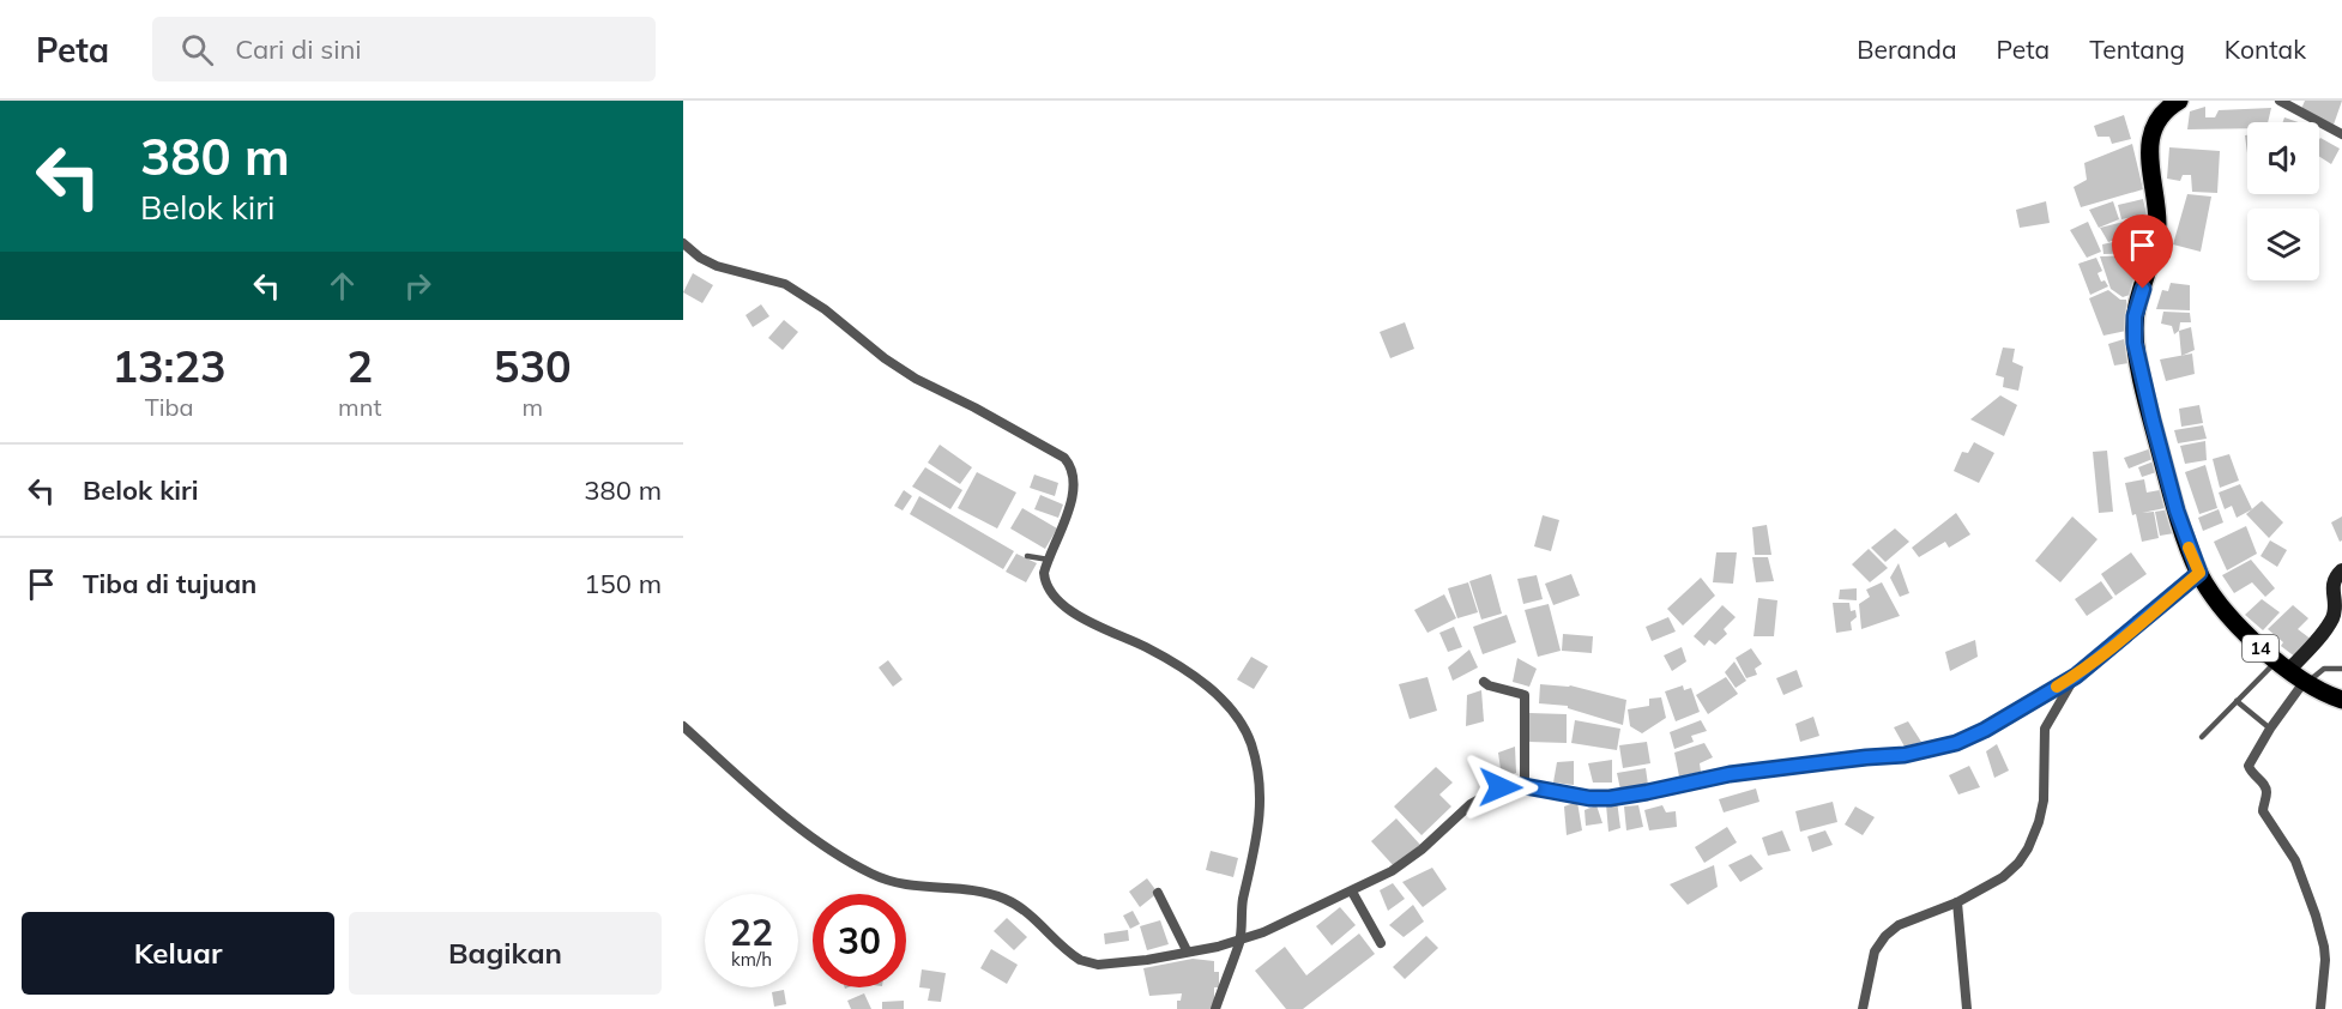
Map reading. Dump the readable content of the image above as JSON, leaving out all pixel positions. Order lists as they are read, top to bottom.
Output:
{
  "streets": {
    "highway": ["14"]
  },
  "page": {
    "header": "Peta",
    "search": "Cari di sini",
    "nav": [
      "Beranda",
      "Peta",
      "Tentang",
      "Kontak"
    ],
    "turn": ["380 m", "Belok kiri"],
    "eta": [
      "13:23",
      "Tiba",
      "2",
      "mnt",
      "530",
      "m"
    ],
    "list": [
      {
        "name": "Belok kiri",
        "value": "380 m"
      },
      {
        "name": "Tiba di tujuan",
        "value": "150 m"
      }
    ],
    "speed": "22 km/h",
    "limit": "30",
    "buttons": ["Keluar", "Bagikan"]
  }
}
